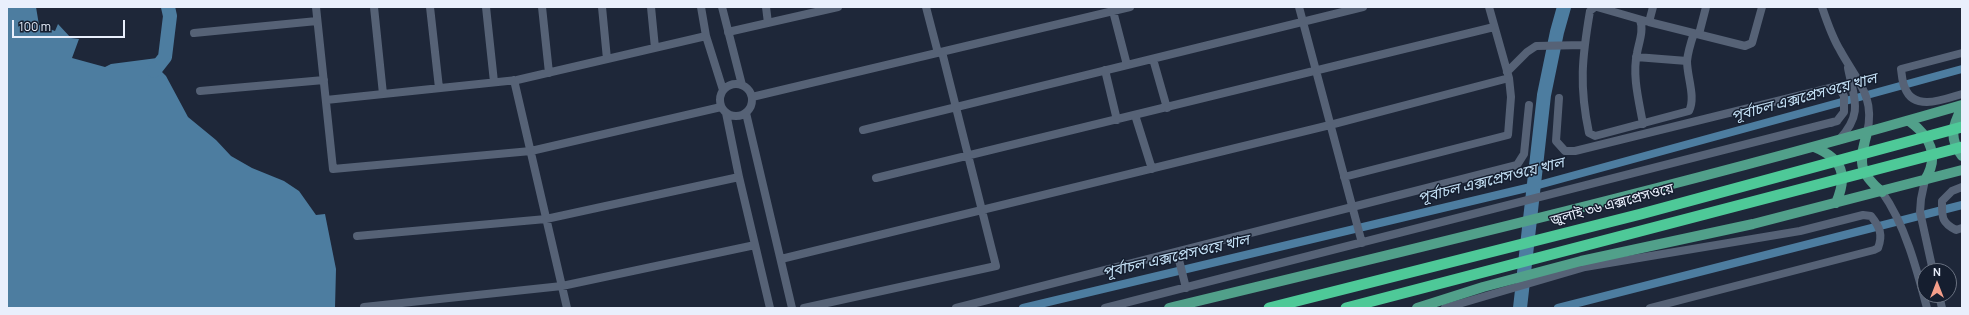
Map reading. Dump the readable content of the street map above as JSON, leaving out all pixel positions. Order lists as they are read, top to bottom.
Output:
{
  "streets": {
    "highway": ["জুলাই ৩৬ এক্সপ্রেসওয়ে"]
  },
  "water": ["পূর্বাচল এক্সপ্রেসওয়ে খাল"],
  "scale_bar": "100 m",
  "north": "top"
}
